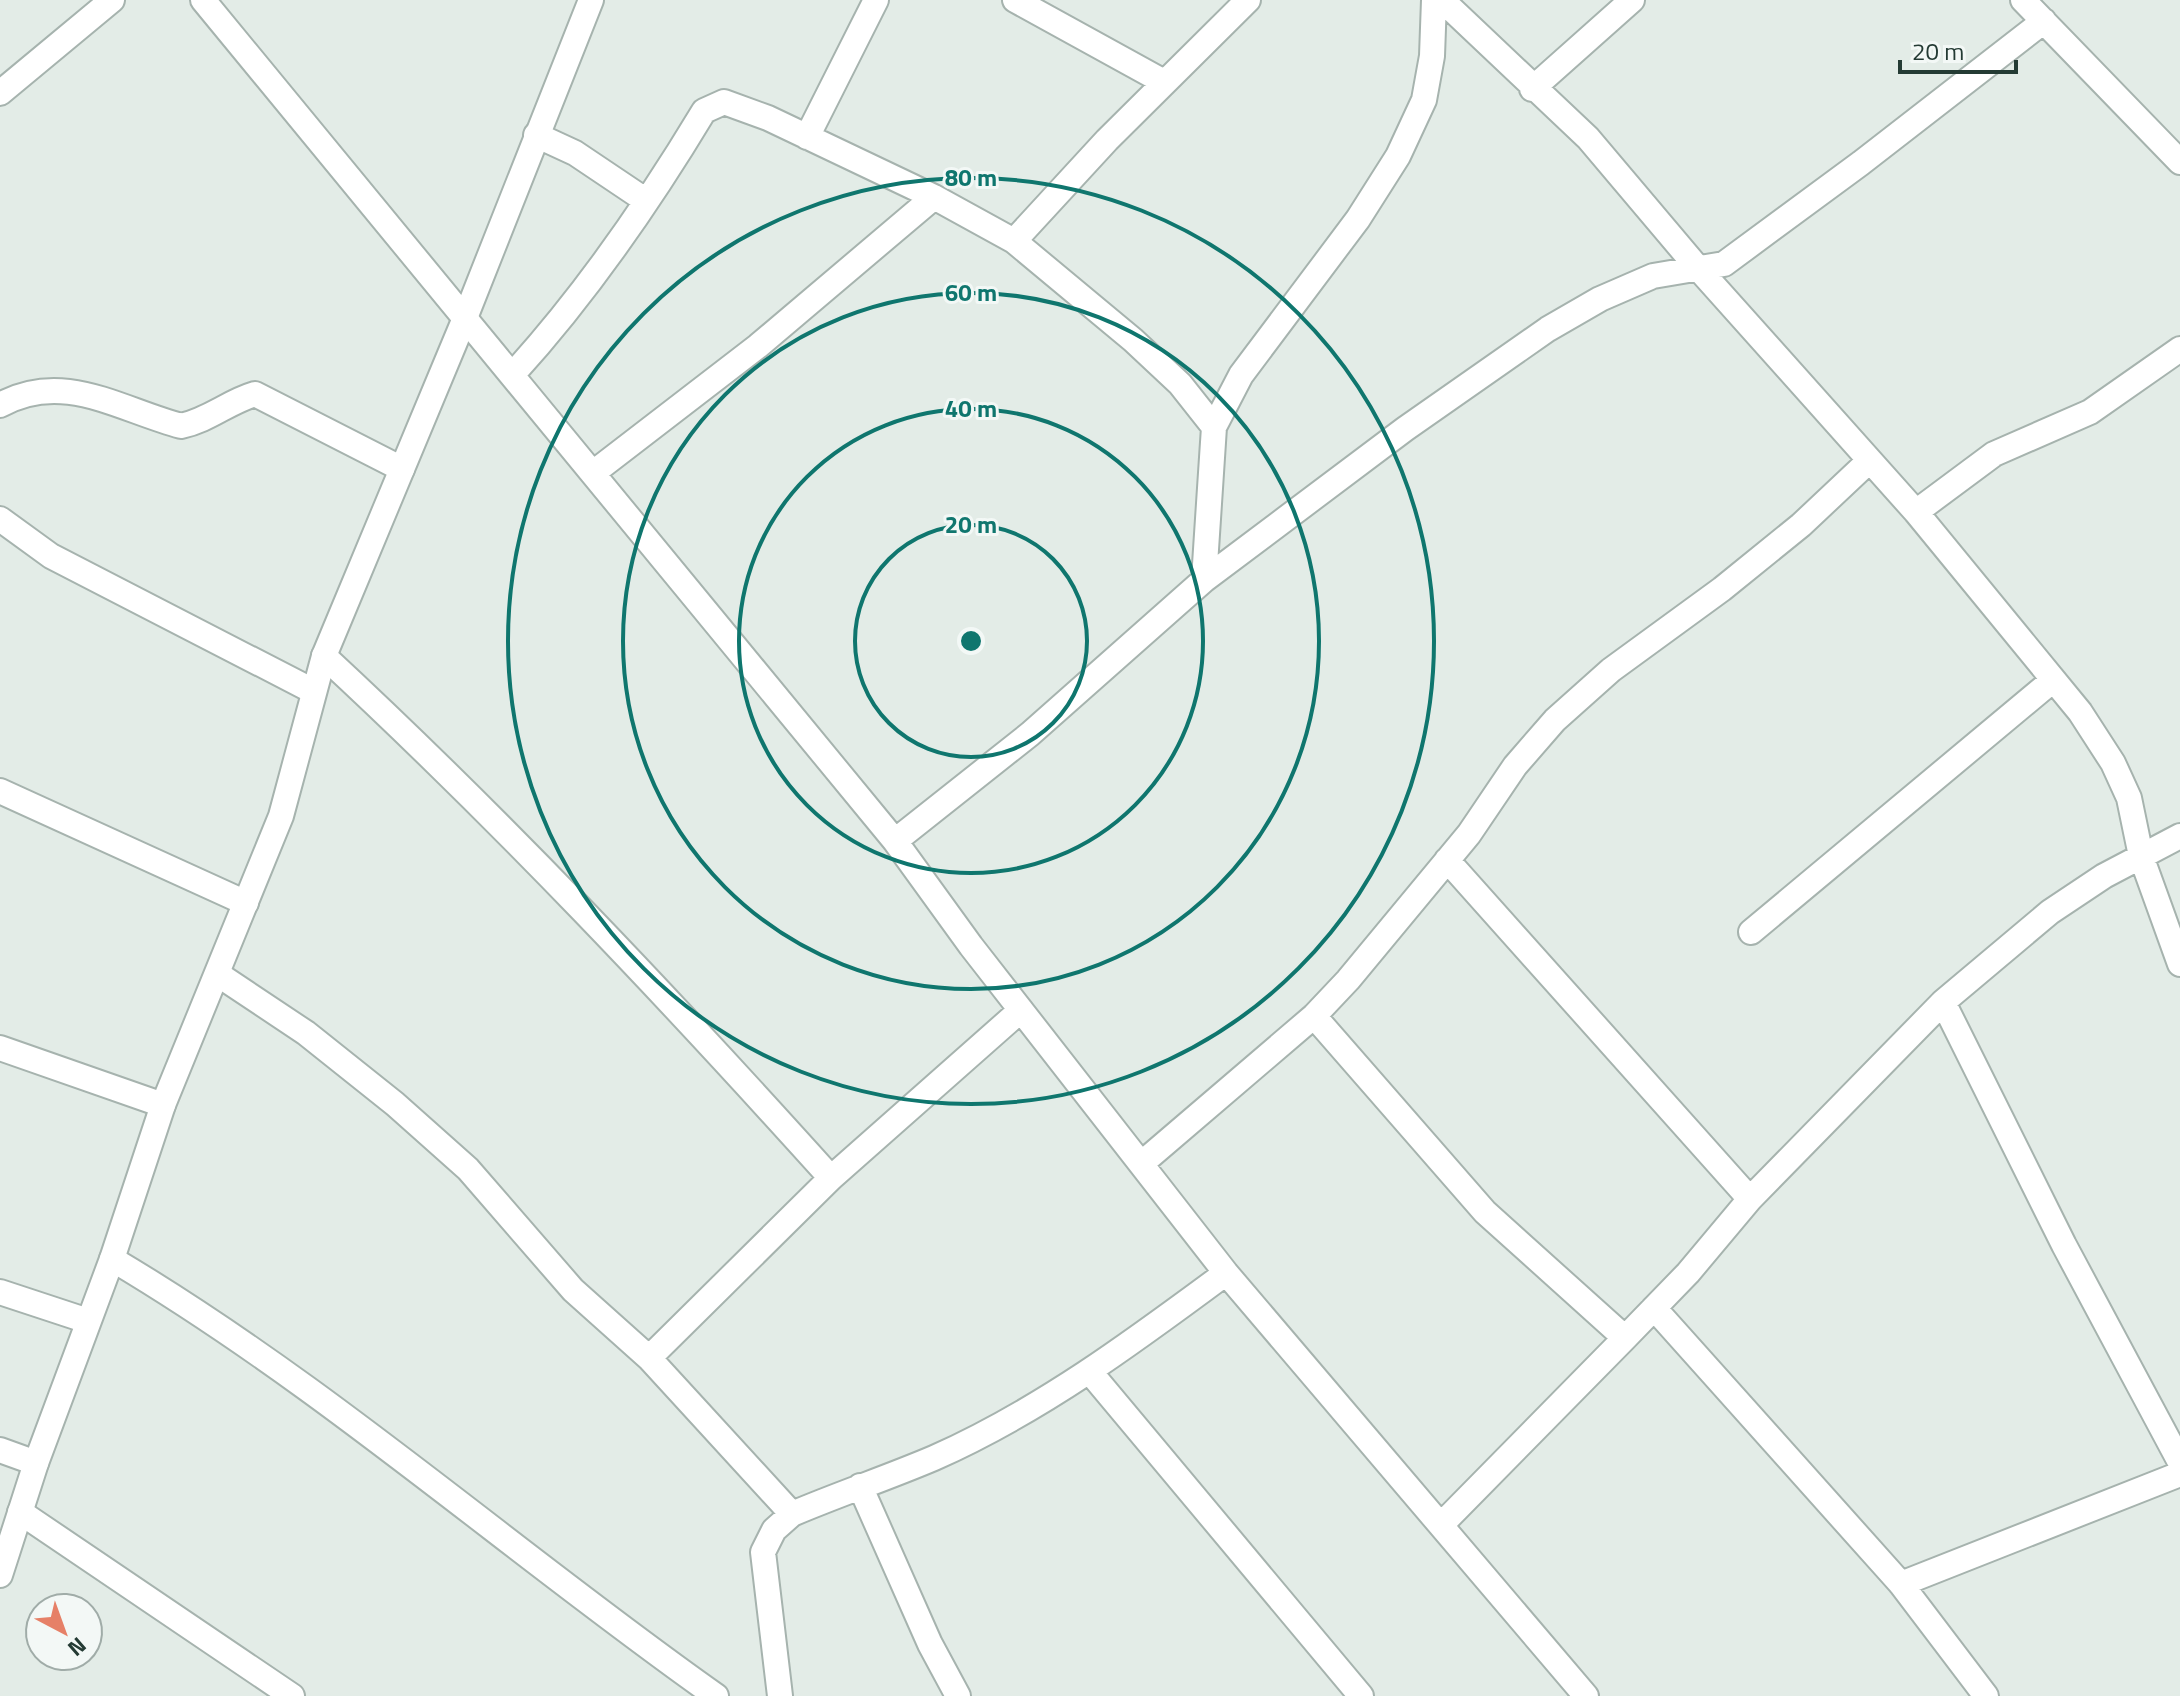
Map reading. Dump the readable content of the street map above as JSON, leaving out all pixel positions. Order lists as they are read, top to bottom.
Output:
{
  "scale_bar": "20 m",
  "north": "bottom right",
  "rings": [
    "80 m",
    "60 m",
    "40 m",
    "20 m"
  ]
}
